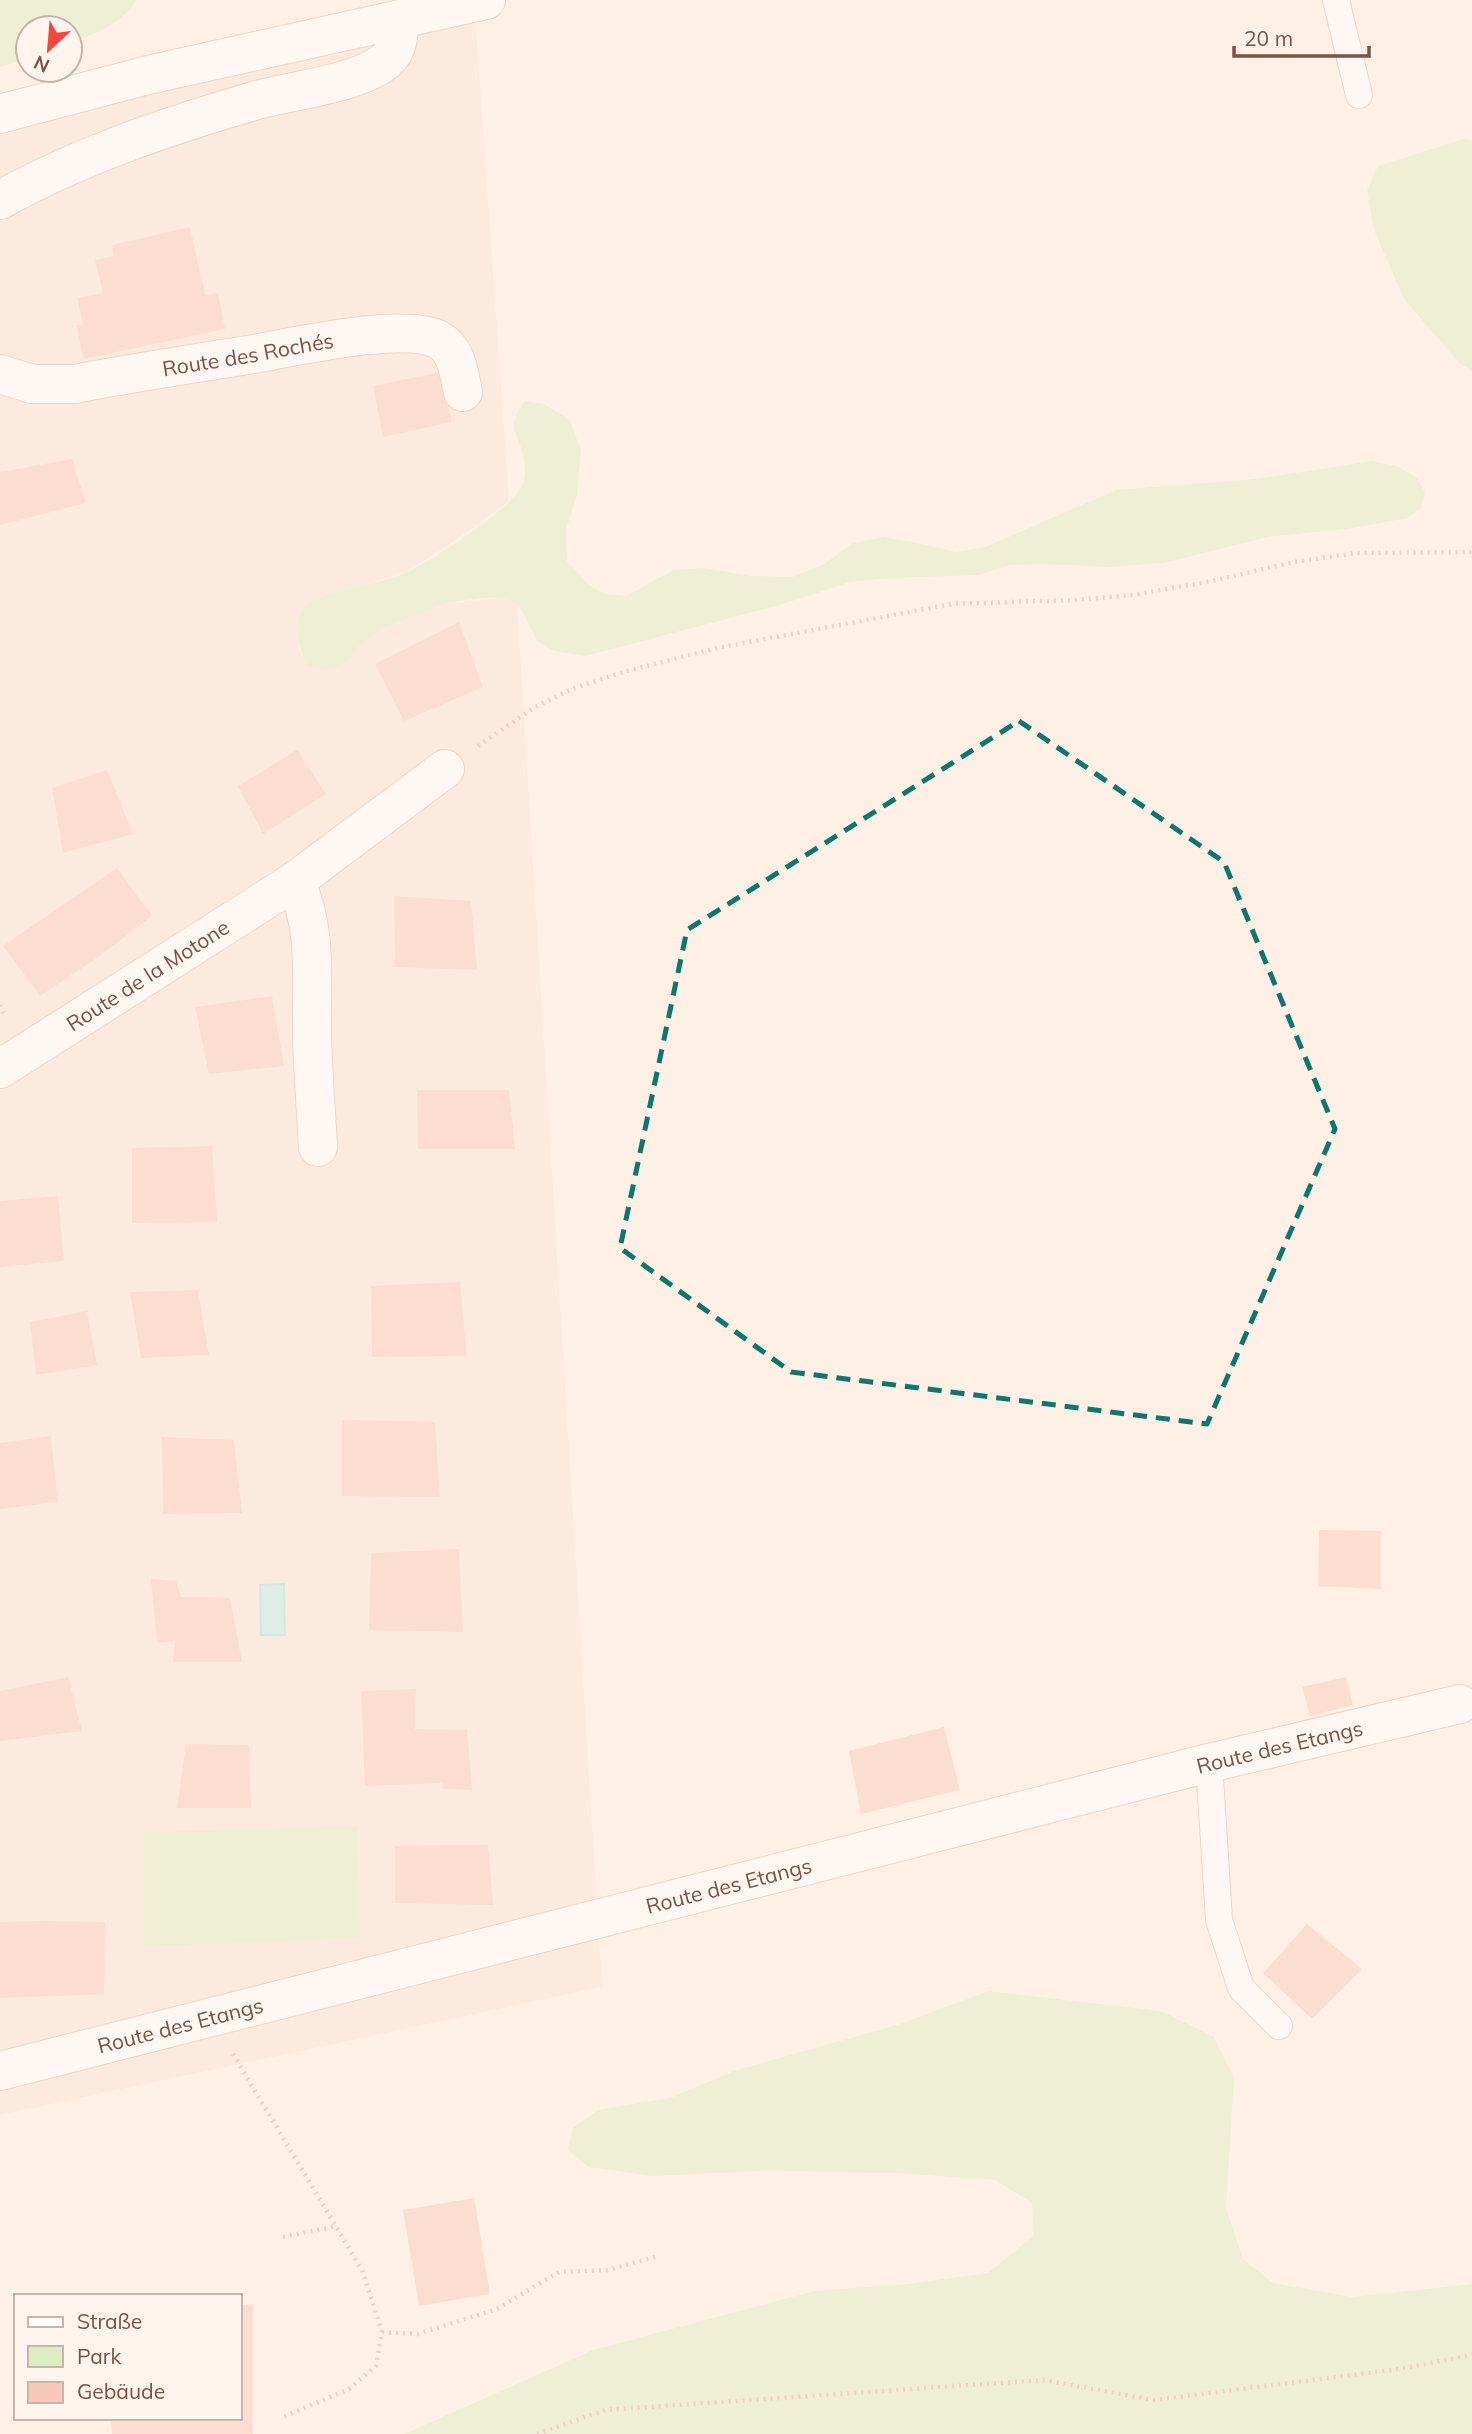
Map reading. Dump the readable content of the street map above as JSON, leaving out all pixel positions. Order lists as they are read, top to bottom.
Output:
{
  "streets": {
    "street": ["Route des Rochés", "Route de la Motone", "Route des Etangs"]
  },
  "legend": ["Straße", "Park", "Gebäude"],
  "scale_bar": "20 m",
  "north": "bottom left"
}
